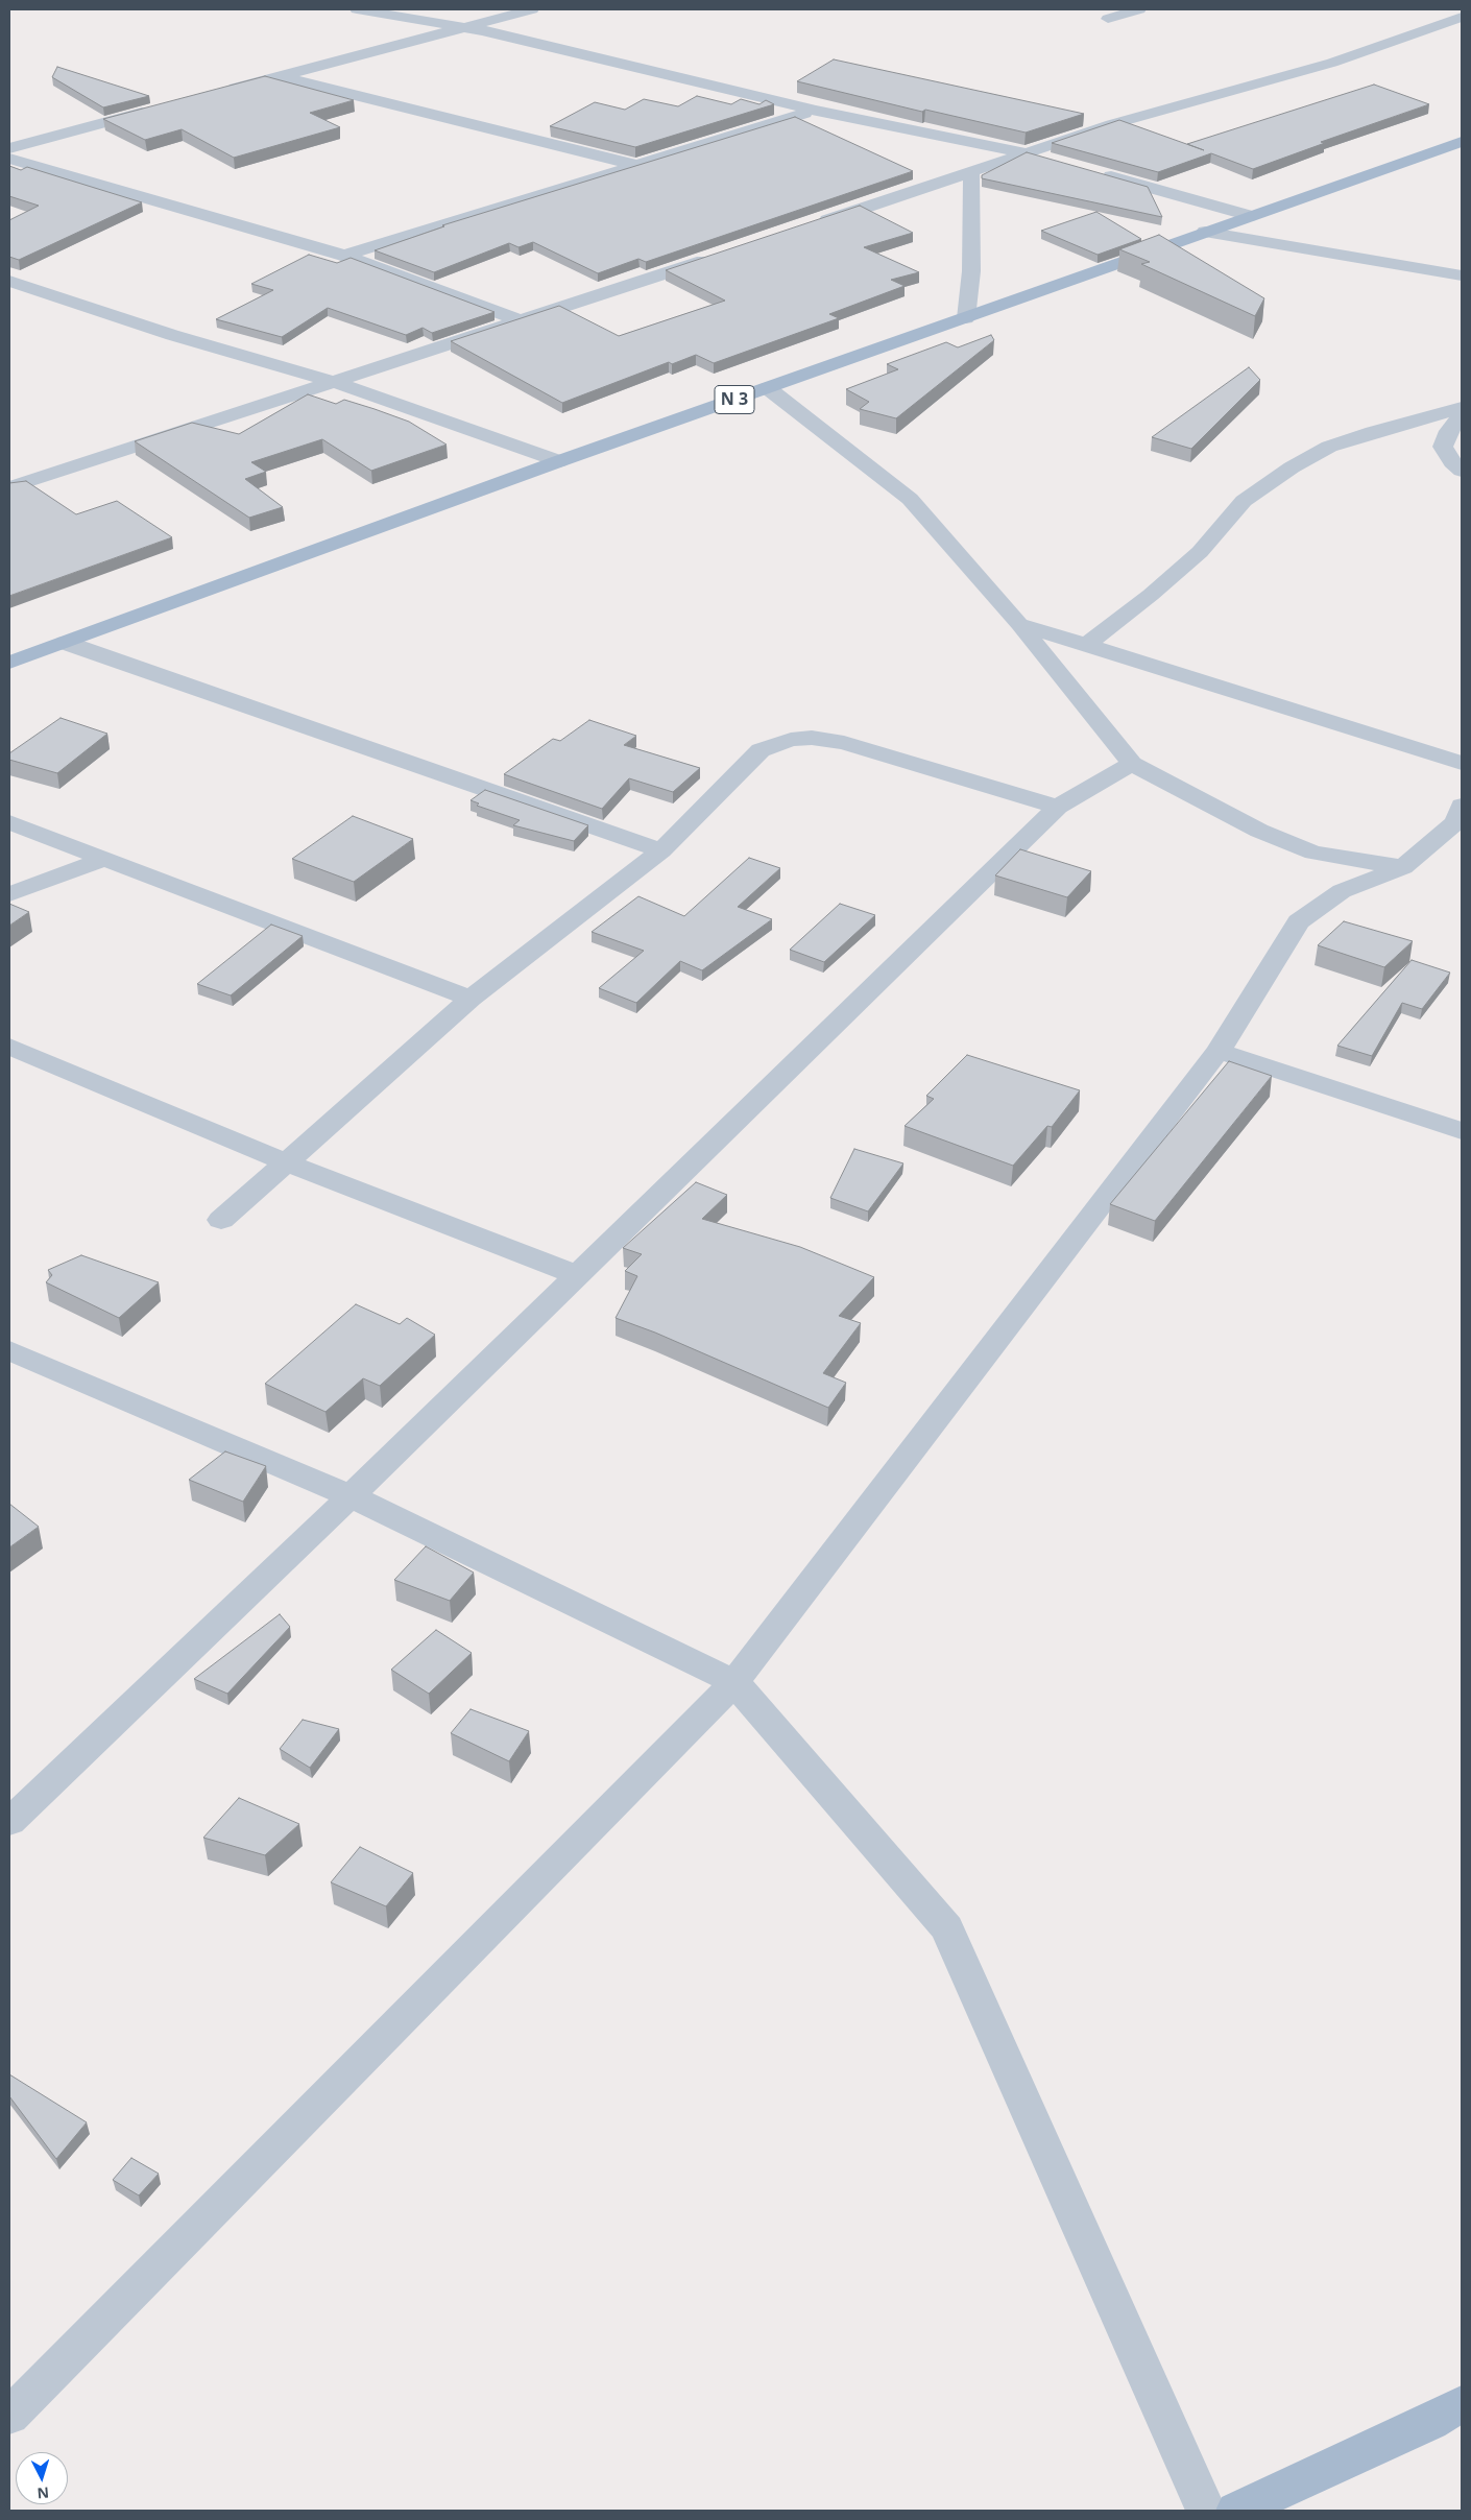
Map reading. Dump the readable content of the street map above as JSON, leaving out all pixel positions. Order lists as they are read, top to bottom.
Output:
{
  "streets": {
    "main road": ["N 3"]
  },
  "north": "bottom"
}
